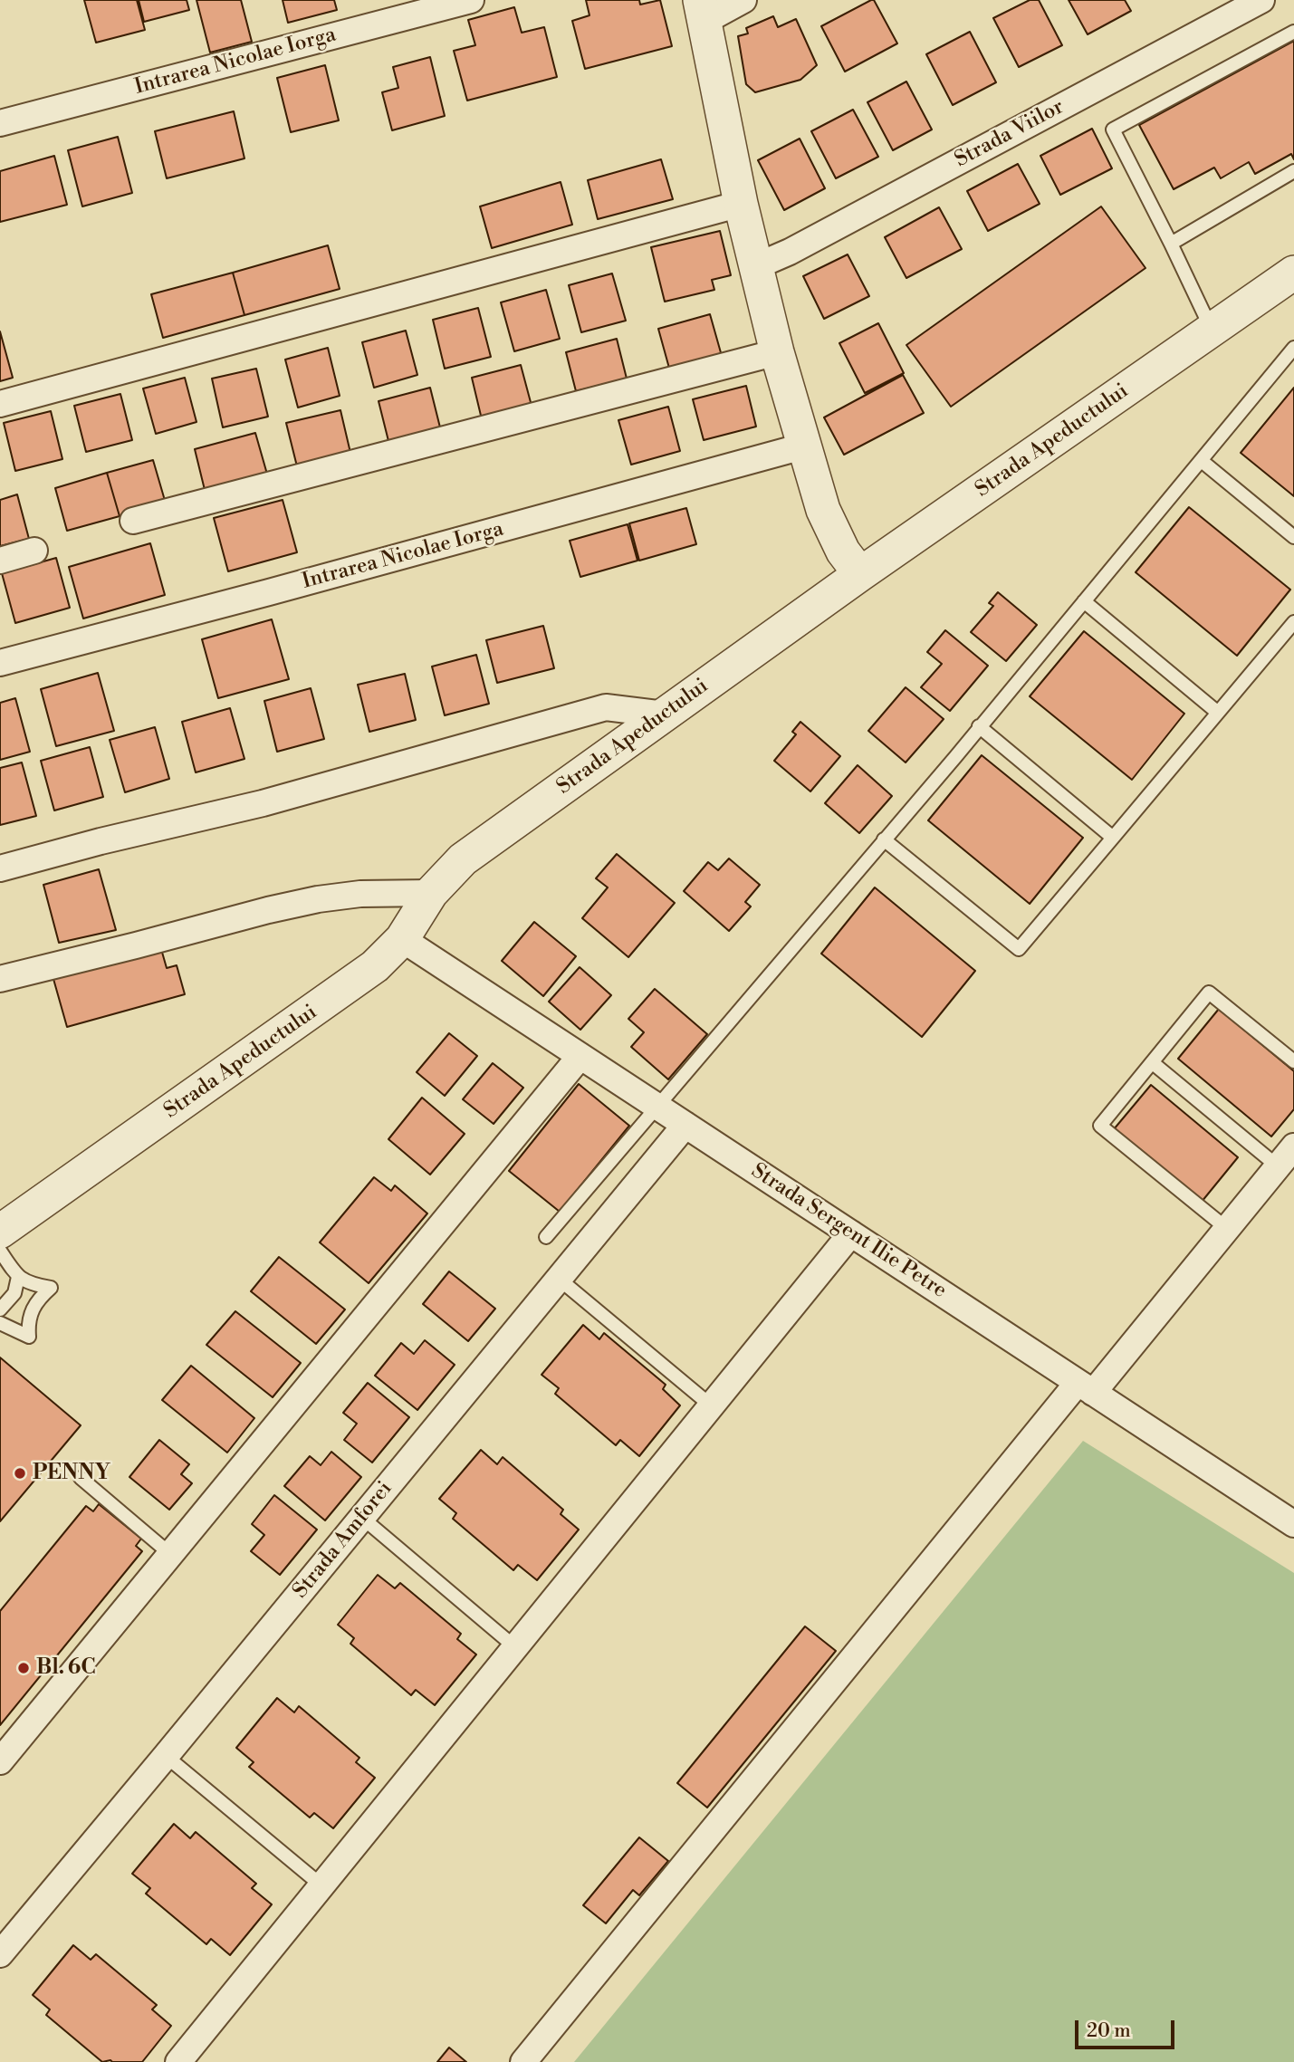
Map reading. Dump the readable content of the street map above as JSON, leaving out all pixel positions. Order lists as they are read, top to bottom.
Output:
{
  "streets": {
    "street": [
      "Intrarea Nicolae Iorga",
      "Strada Viilor",
      "Strada Apeductului",
      "Strada Sergent Ilie Petre",
      "Strada Amforei"
    ]
  },
  "crossings": [
    ["Strada Apeductului", "Strada Sergent Ilie Petre"],
    ["Strada Sergent Ilie Petre", "Strada Amforei"]
  ],
  "places": ["PENNY", "Bl. 6C"],
  "scale_bar": "20 m"
}
